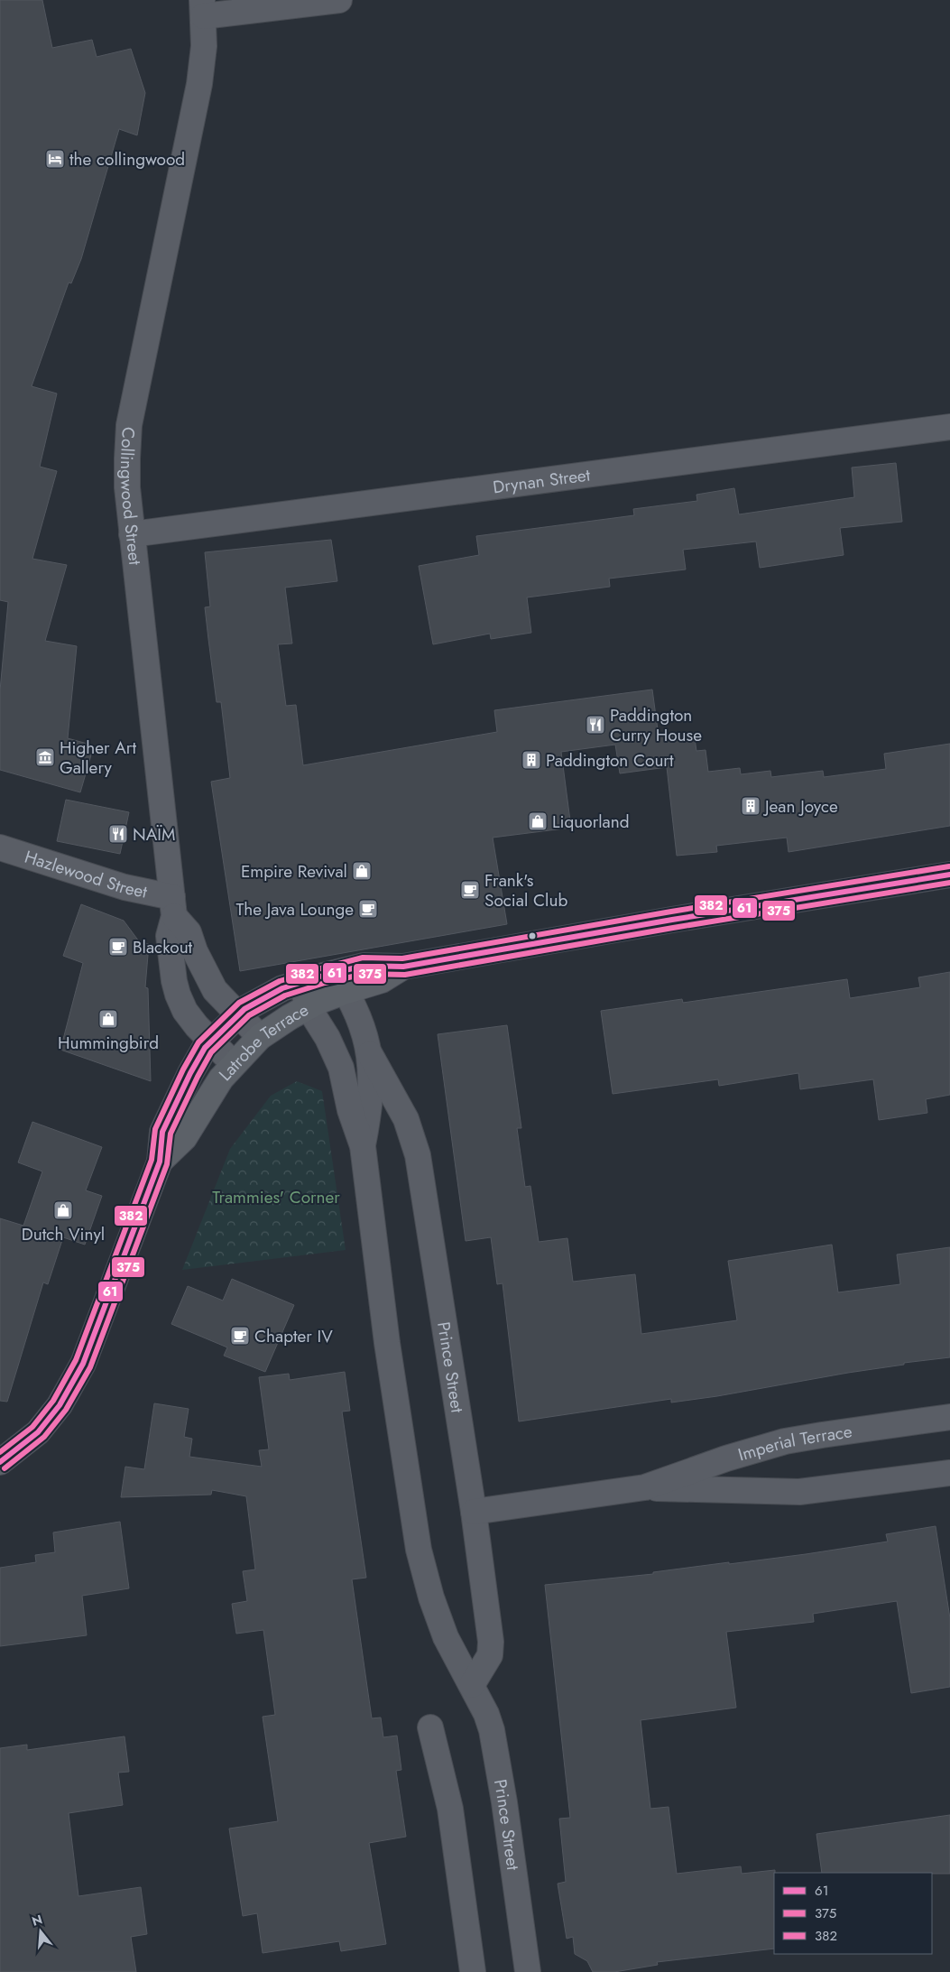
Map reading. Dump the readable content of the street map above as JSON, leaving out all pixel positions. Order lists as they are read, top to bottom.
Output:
{
  "streets": {
    "main road": ["Latrobe Terrace"],
    "street": [
      "Drynan Street",
      "Collingwood Street",
      "Hazlewood Street",
      "Prince Street",
      "Imperial Terrace"
    ]
  },
  "crossings": [
    ["Drynan Street", "Collingwood Street"],
    ["Collingwood Street", "Hazlewood Street"],
    ["Collingwood Street", "Latrobe Terrace"],
    ["Latrobe Terrace", "Prince Street"],
    ["Prince Street", "Imperial Terrace"]
  ],
  "parks": ["Trammies' Corner"],
  "places": {
    "hotel": ["the collingwood"],
    "restaurant": ["Paddington Curry House", "NAÏM"],
    "museum": ["Higher Art Gallery"],
    "building": ["Paddington Court", "Jean Joyce"],
    "shop": [
      "Liquorland",
      "Empire Revival",
      "Hummingbird",
      "Dutch Vinyl"
    ],
    "cafe": [
      "Frank's Social Club",
      "The Java Lounge",
      "Blackout",
      "Chapter IV"
    ]
  },
  "lines": ["transit line 382", "transit line 61", "transit line 375"],
  "legend": ["61", "375", "382"],
  "north": "top"
}
